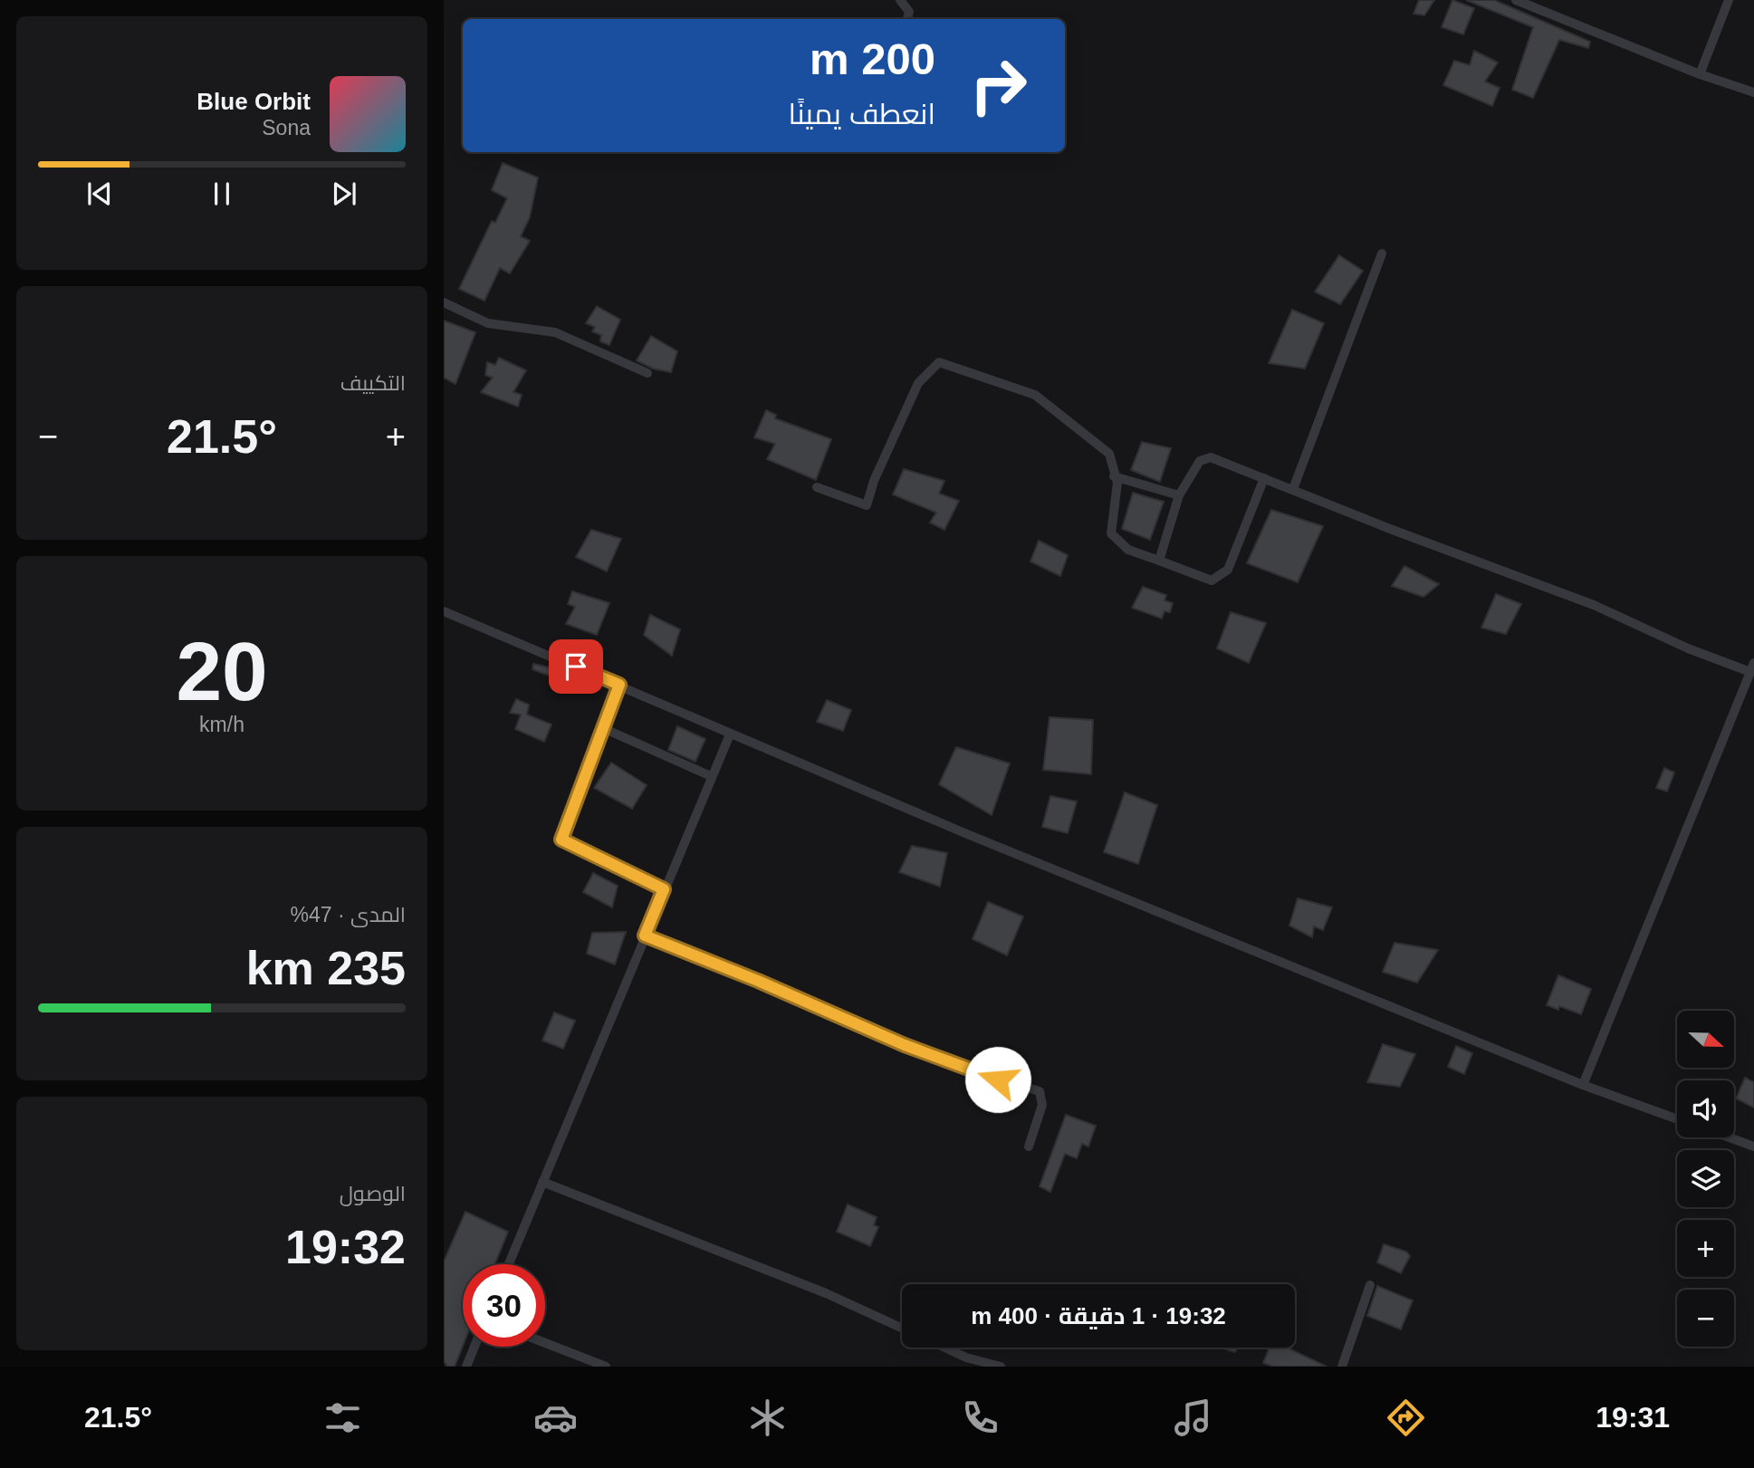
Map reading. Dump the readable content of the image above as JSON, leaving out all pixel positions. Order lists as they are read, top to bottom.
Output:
{
  "north": "right",
  "page": {
    "turn": ["200 m", "انعطف يمينًا"],
    "song": ["Blue Orbit", "Sona"],
    "tile": [
      "التكييف",
      ["20", "km/h"],
      ["المدى · 47%", "235 km"],
      ["الوصول", "19:32"]
    ],
    "heat": ["−", "21.5°", "+"],
    "map_buttons": ["+", "−"],
    "limit": "30",
    "trip": "19:32 · 1 دقيقة · 400 m",
    "tabs": ["19:31", "21.5°"]
  }
}
